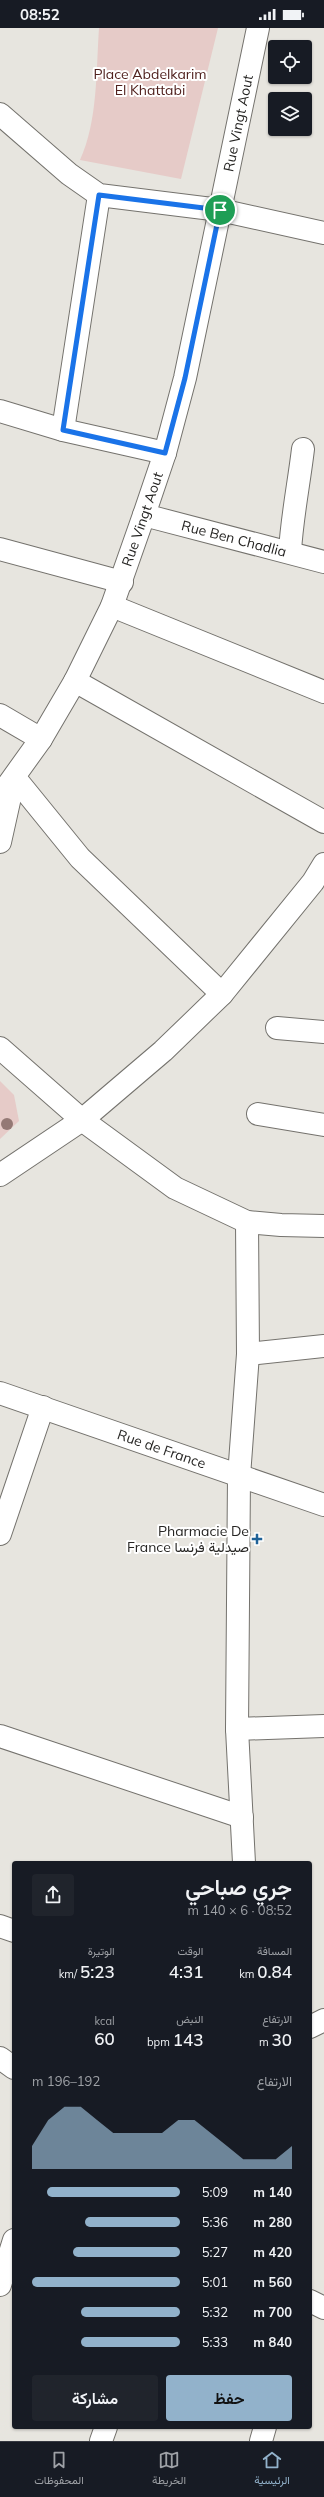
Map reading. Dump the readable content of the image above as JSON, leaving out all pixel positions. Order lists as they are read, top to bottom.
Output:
{
  "streets": {
    "street": ["Rue Vingt Aout", "Rue Ben Chadlia", "Rue de France"]
  },
  "crossings": [
    ["Rue Vingt Aout", "Rue Ben Chadlia"]
  ],
  "parks": ["Place Abdelkarim El Khattabi"],
  "places": {
    "health": ["Pharmacie De France صيدلية فرنسا"]
  },
  "page": {
    "status": "08:52",
    "heading": ["جري صباحي", "08:52 · 6 × 140 m"],
    "stats": [
      ["المسافة", "0.84 km"],
      ["الوقت", "4:31"],
      ["الوتيرة", "5:23 /km"],
      ["الارتفاع", "30 m"],
      ["النبض", "143 bpm"],
      ["kcal", "60"]
    ],
    "chart": ["الارتفاع", "192–196 m"],
    "list": [
      {
        "name": "140 m",
        "note": "5:09"
      },
      {
        "name": "280 m",
        "note": "5:36"
      },
      {
        "name": "420 m",
        "note": "5:27"
      },
      {
        "name": "560 m",
        "note": "5:01"
      },
      {
        "name": "700 m",
        "note": "5:32"
      },
      {
        "name": "840 m",
        "note": "5:33"
      }
    ],
    "buttons": ["حفظ", "مشاركة"],
    "tabs": ["الرئيسية", "الخريطة", "المحفوظات"]
  }
}
